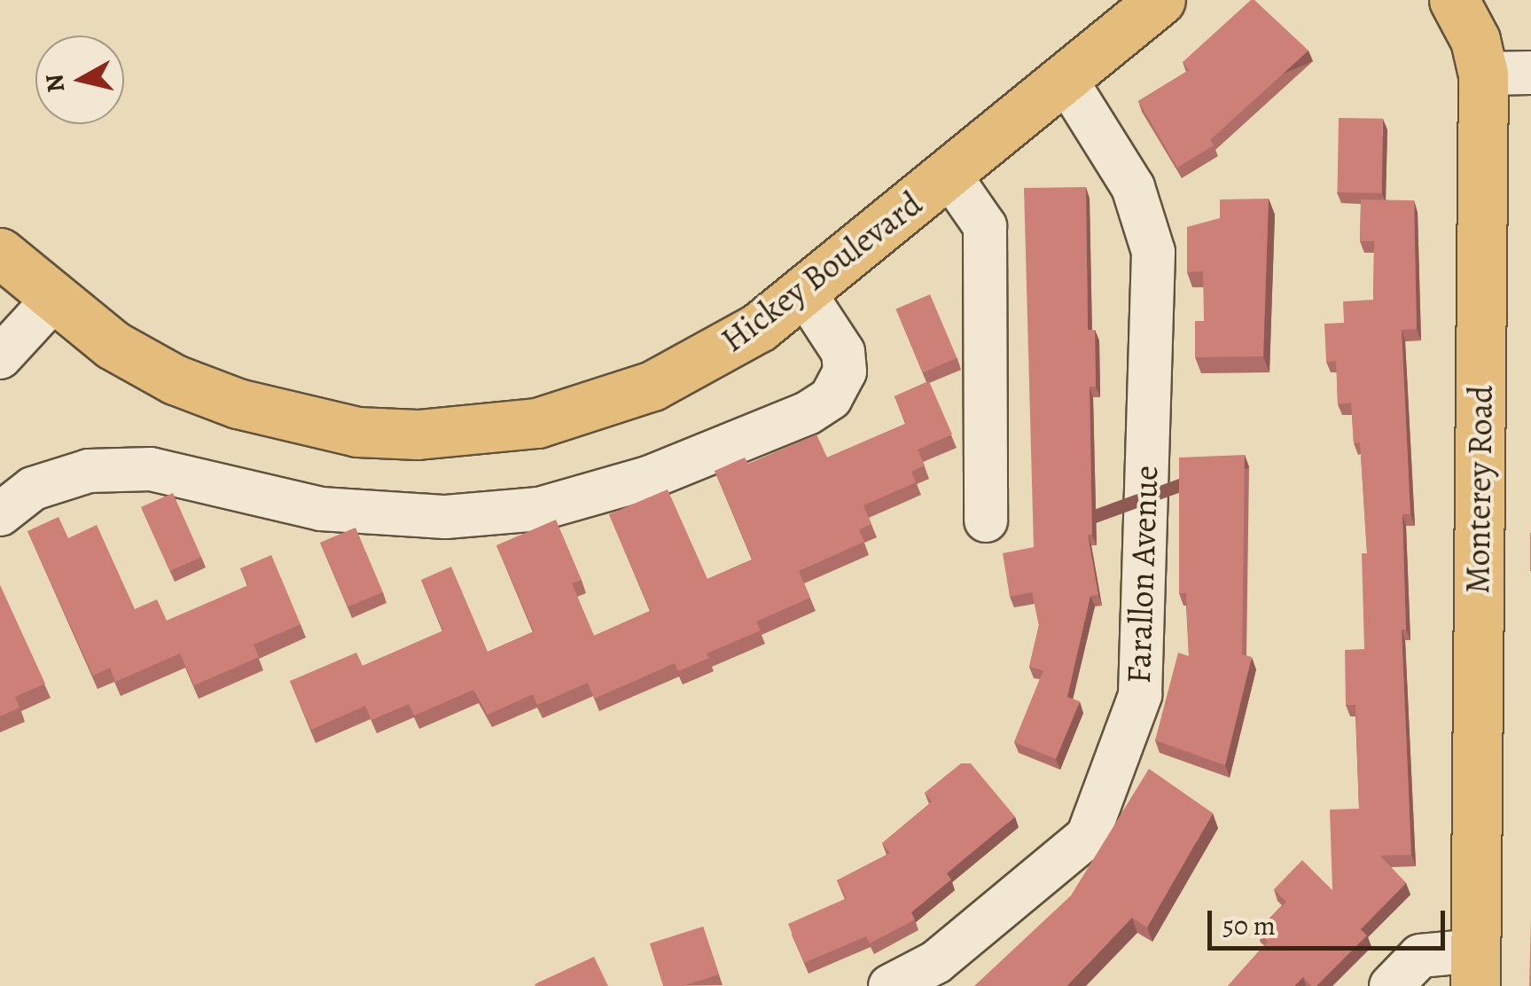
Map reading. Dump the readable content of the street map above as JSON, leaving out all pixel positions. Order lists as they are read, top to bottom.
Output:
{
  "streets": {
    "main road": ["Hickey Boulevard", "Monterey Road"],
    "street": ["Farallon Avenue"]
  },
  "crossings": [
    ["Hickey Boulevard", "Farallon Avenue"]
  ],
  "scale_bar": "50 m",
  "north": "left"
}
